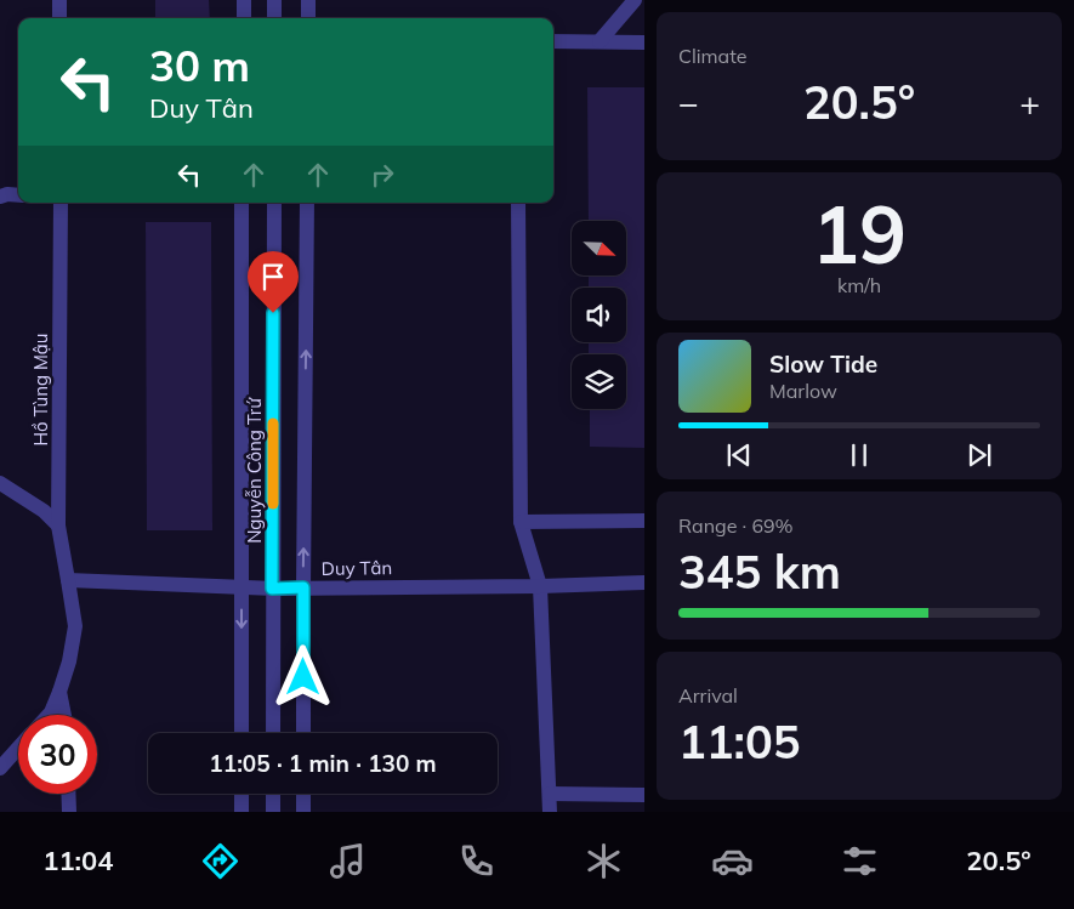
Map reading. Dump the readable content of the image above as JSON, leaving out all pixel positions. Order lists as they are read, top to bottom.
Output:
{
  "streets": {
    "street": ["Hồ Tùng Mậu", "Nguyễn Công Trứ", "Duy Tân"]
  },
  "crossings": [
    ["Hồ Tùng Mậu", "Duy Tân"],
    ["Nguyễn Công Trứ", "Duy Tân"]
  ],
  "north": "bottom right",
  "page": {
    "tile": [
      "Climate",
      ["19", "km/h"],
      ["Range · 69%", "345 km"],
      ["Arrival", "11:05"]
    ],
    "turn": ["30 m", "Duy Tân"],
    "heat": ["−", "20.5°", "+"],
    "song": ["Slow Tide", "Marlow"],
    "limit": "30",
    "trip": "11:05 · 1 min · 130 m",
    "tabs": ["11:04", "20.5°"]
  }
}
